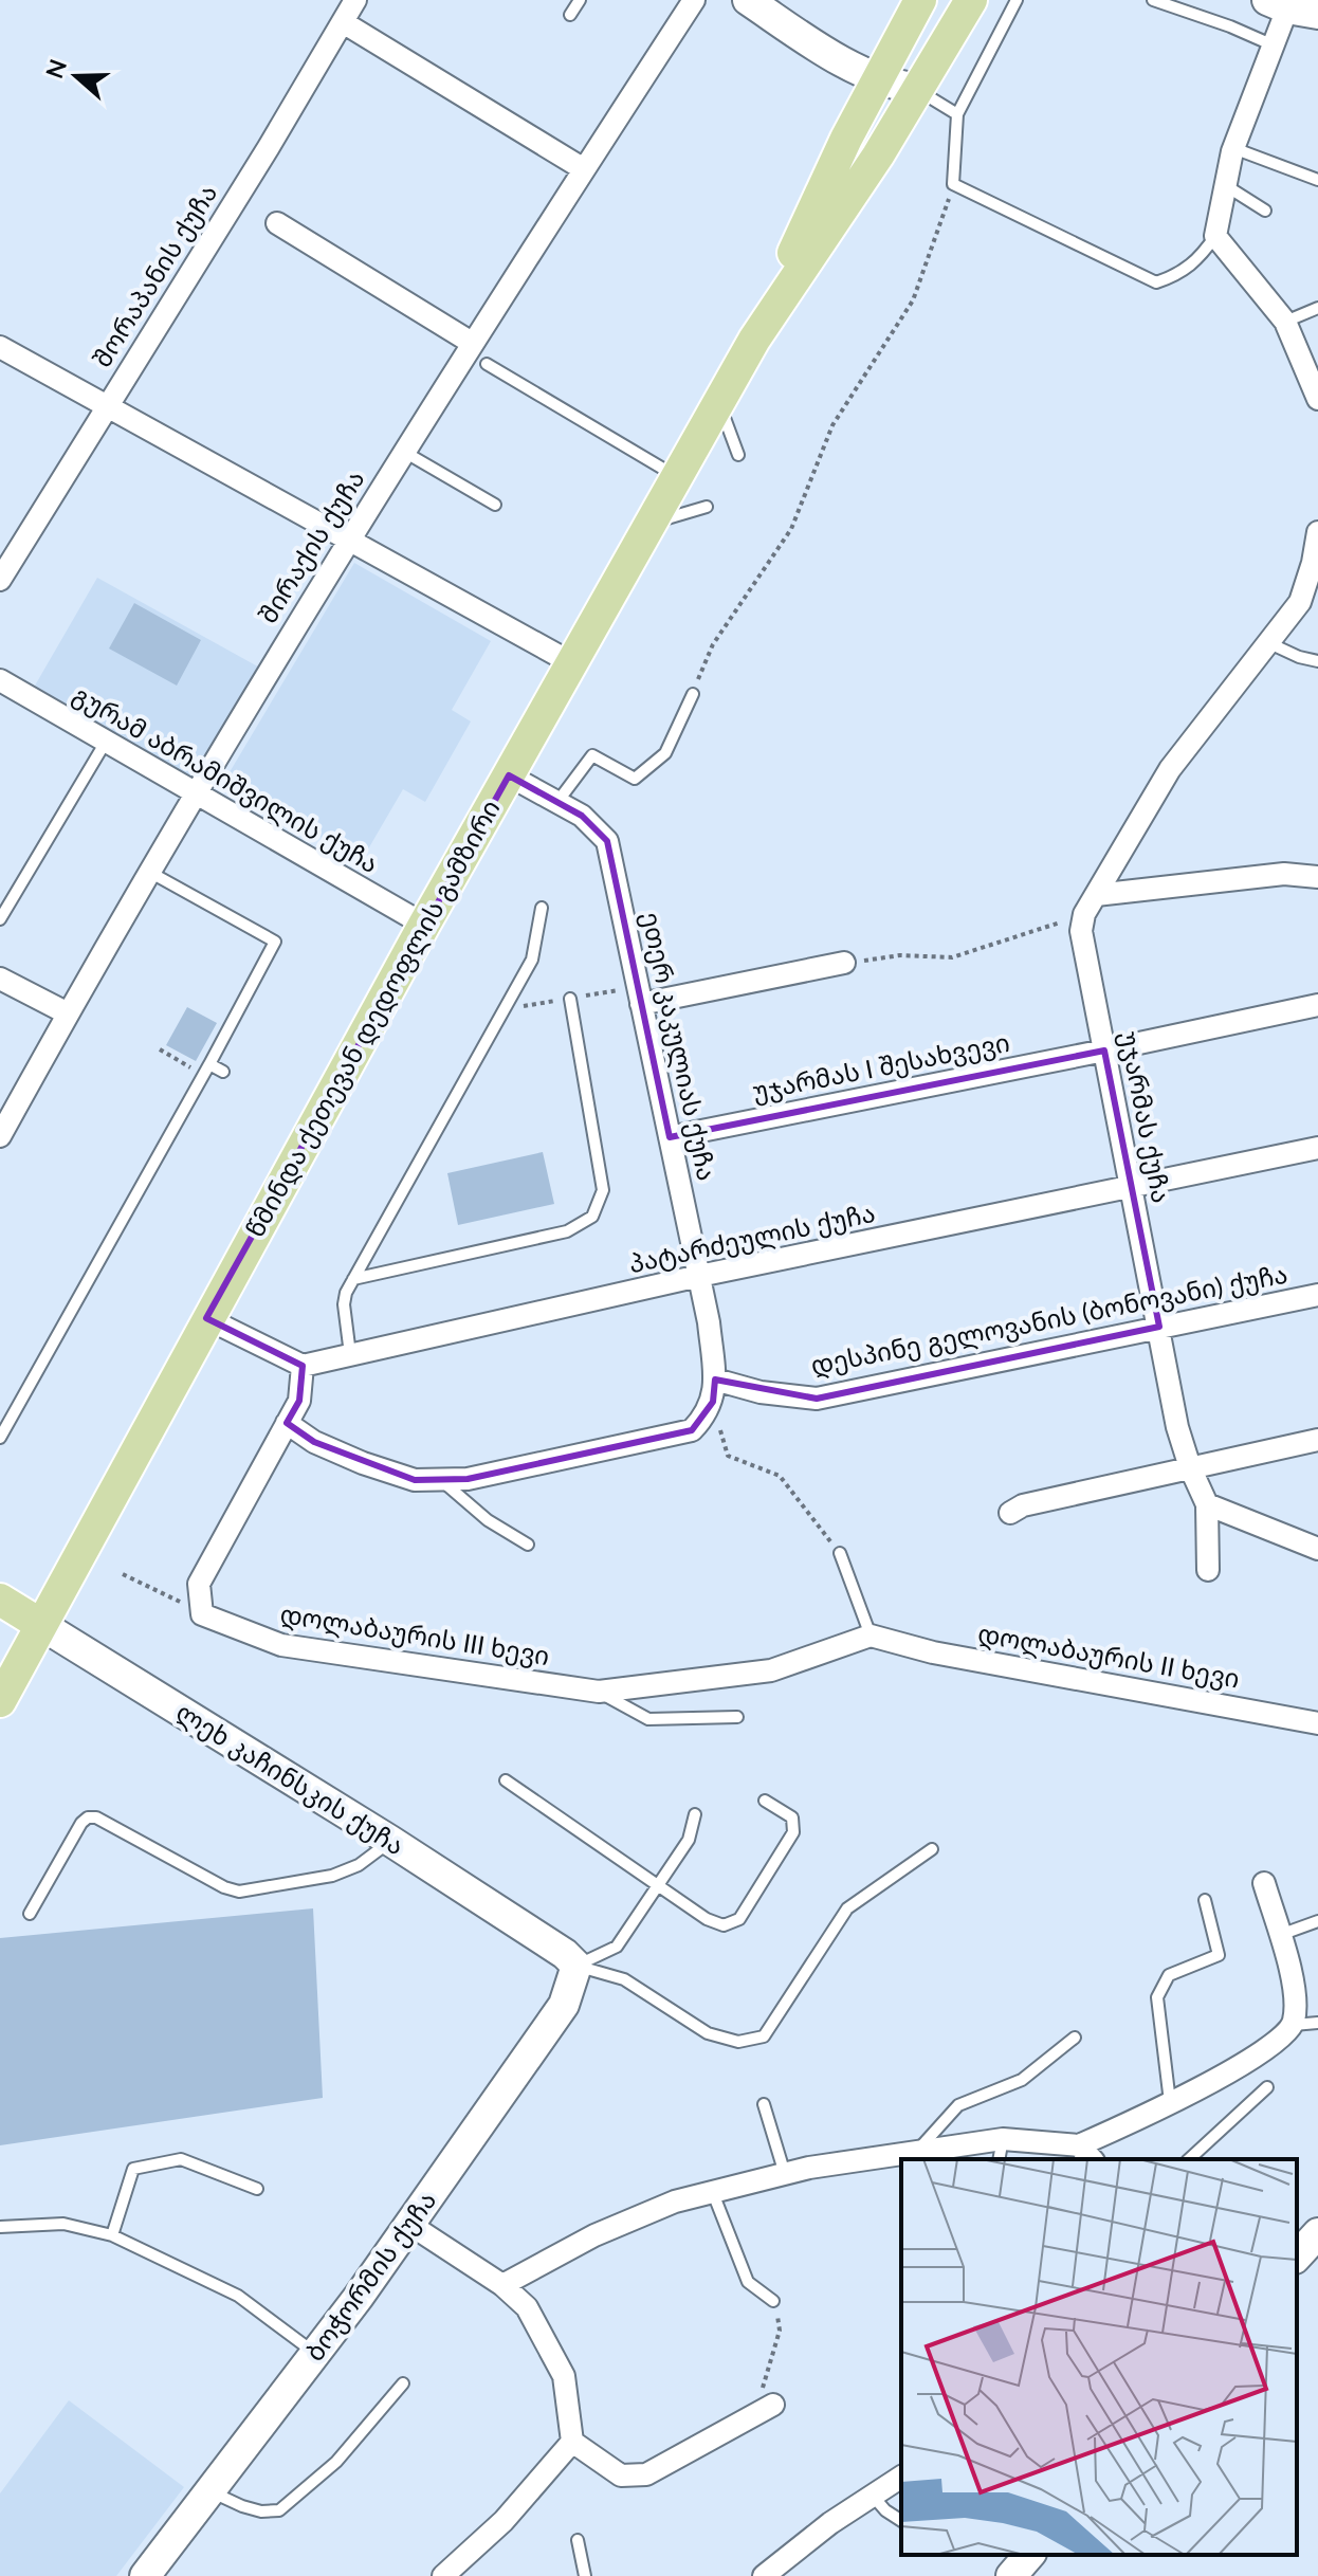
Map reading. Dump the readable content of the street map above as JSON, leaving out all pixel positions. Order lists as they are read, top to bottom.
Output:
{
  "streets": {
    "main road": ["წმინდა ქეთევან დედოფლის გამზირი", "ლეხ კაჩინსკის ქუჩა", "ბოჭორმის ქუჩა"],
    "street": [
      "შორაპანის ქუჩა",
      "შირაქის ქუჩა",
      "გურამ აბრამიშვილის ქუჩა",
      "ეთერ კაკულიას ქუჩა",
      "უჯარმას I შესახვევი",
      "უჯარმას ქუჩა",
      "პატარძეულის ქუჩა",
      "დესპინე გელოვანის (ბონოვანი) ქუჩა",
      "დოლაბაურის III ხევი",
      "დოლაბაურის II ხევი"
    ]
  },
  "crossings": [
    ["შირაქის ქუჩა", "გურამ აბრამიშვილის ქუჩა"],
    ["გურამ აბრამიშვილის ქუჩა", "წმინდა ქეთევან დედოფლის გამზირი"],
    ["წმინდა ქეთევან დედოფლის გამზირი", "ეთერ კაკულიას ქუჩა"],
    ["წმინდა ქეთევან დედოფლის გამზირი", "ლეხ კაჩინსკის ქუჩა"],
    ["ეთერ კაკულიას ქუჩა", "უჯარმას I შესახვევი"],
    ["ეთერ კაკულიას ქუჩა", "პატარძეულის ქუჩა"],
    ["ეთერ კაკულიას ქუჩა", "დესპინე გელოვანის (ბონოვანი) ქუჩა"],
    ["უჯარმას I შესახვევი", "უჯარმას ქუჩა"],
    ["უჯარმას ქუჩა", "პატარძეულის ქუჩა"],
    ["უჯარმას ქუჩა", "დესპინე გელოვანის (ბონოვანი) ქუჩა"],
    ["დოლაბაურის III ხევი", "დოლაბაურის II ხევი"],
    ["ლეხ კაჩინსკის ქუჩა", "ბოჭორმის ქუჩა"]
  ],
  "north": "left"
}
